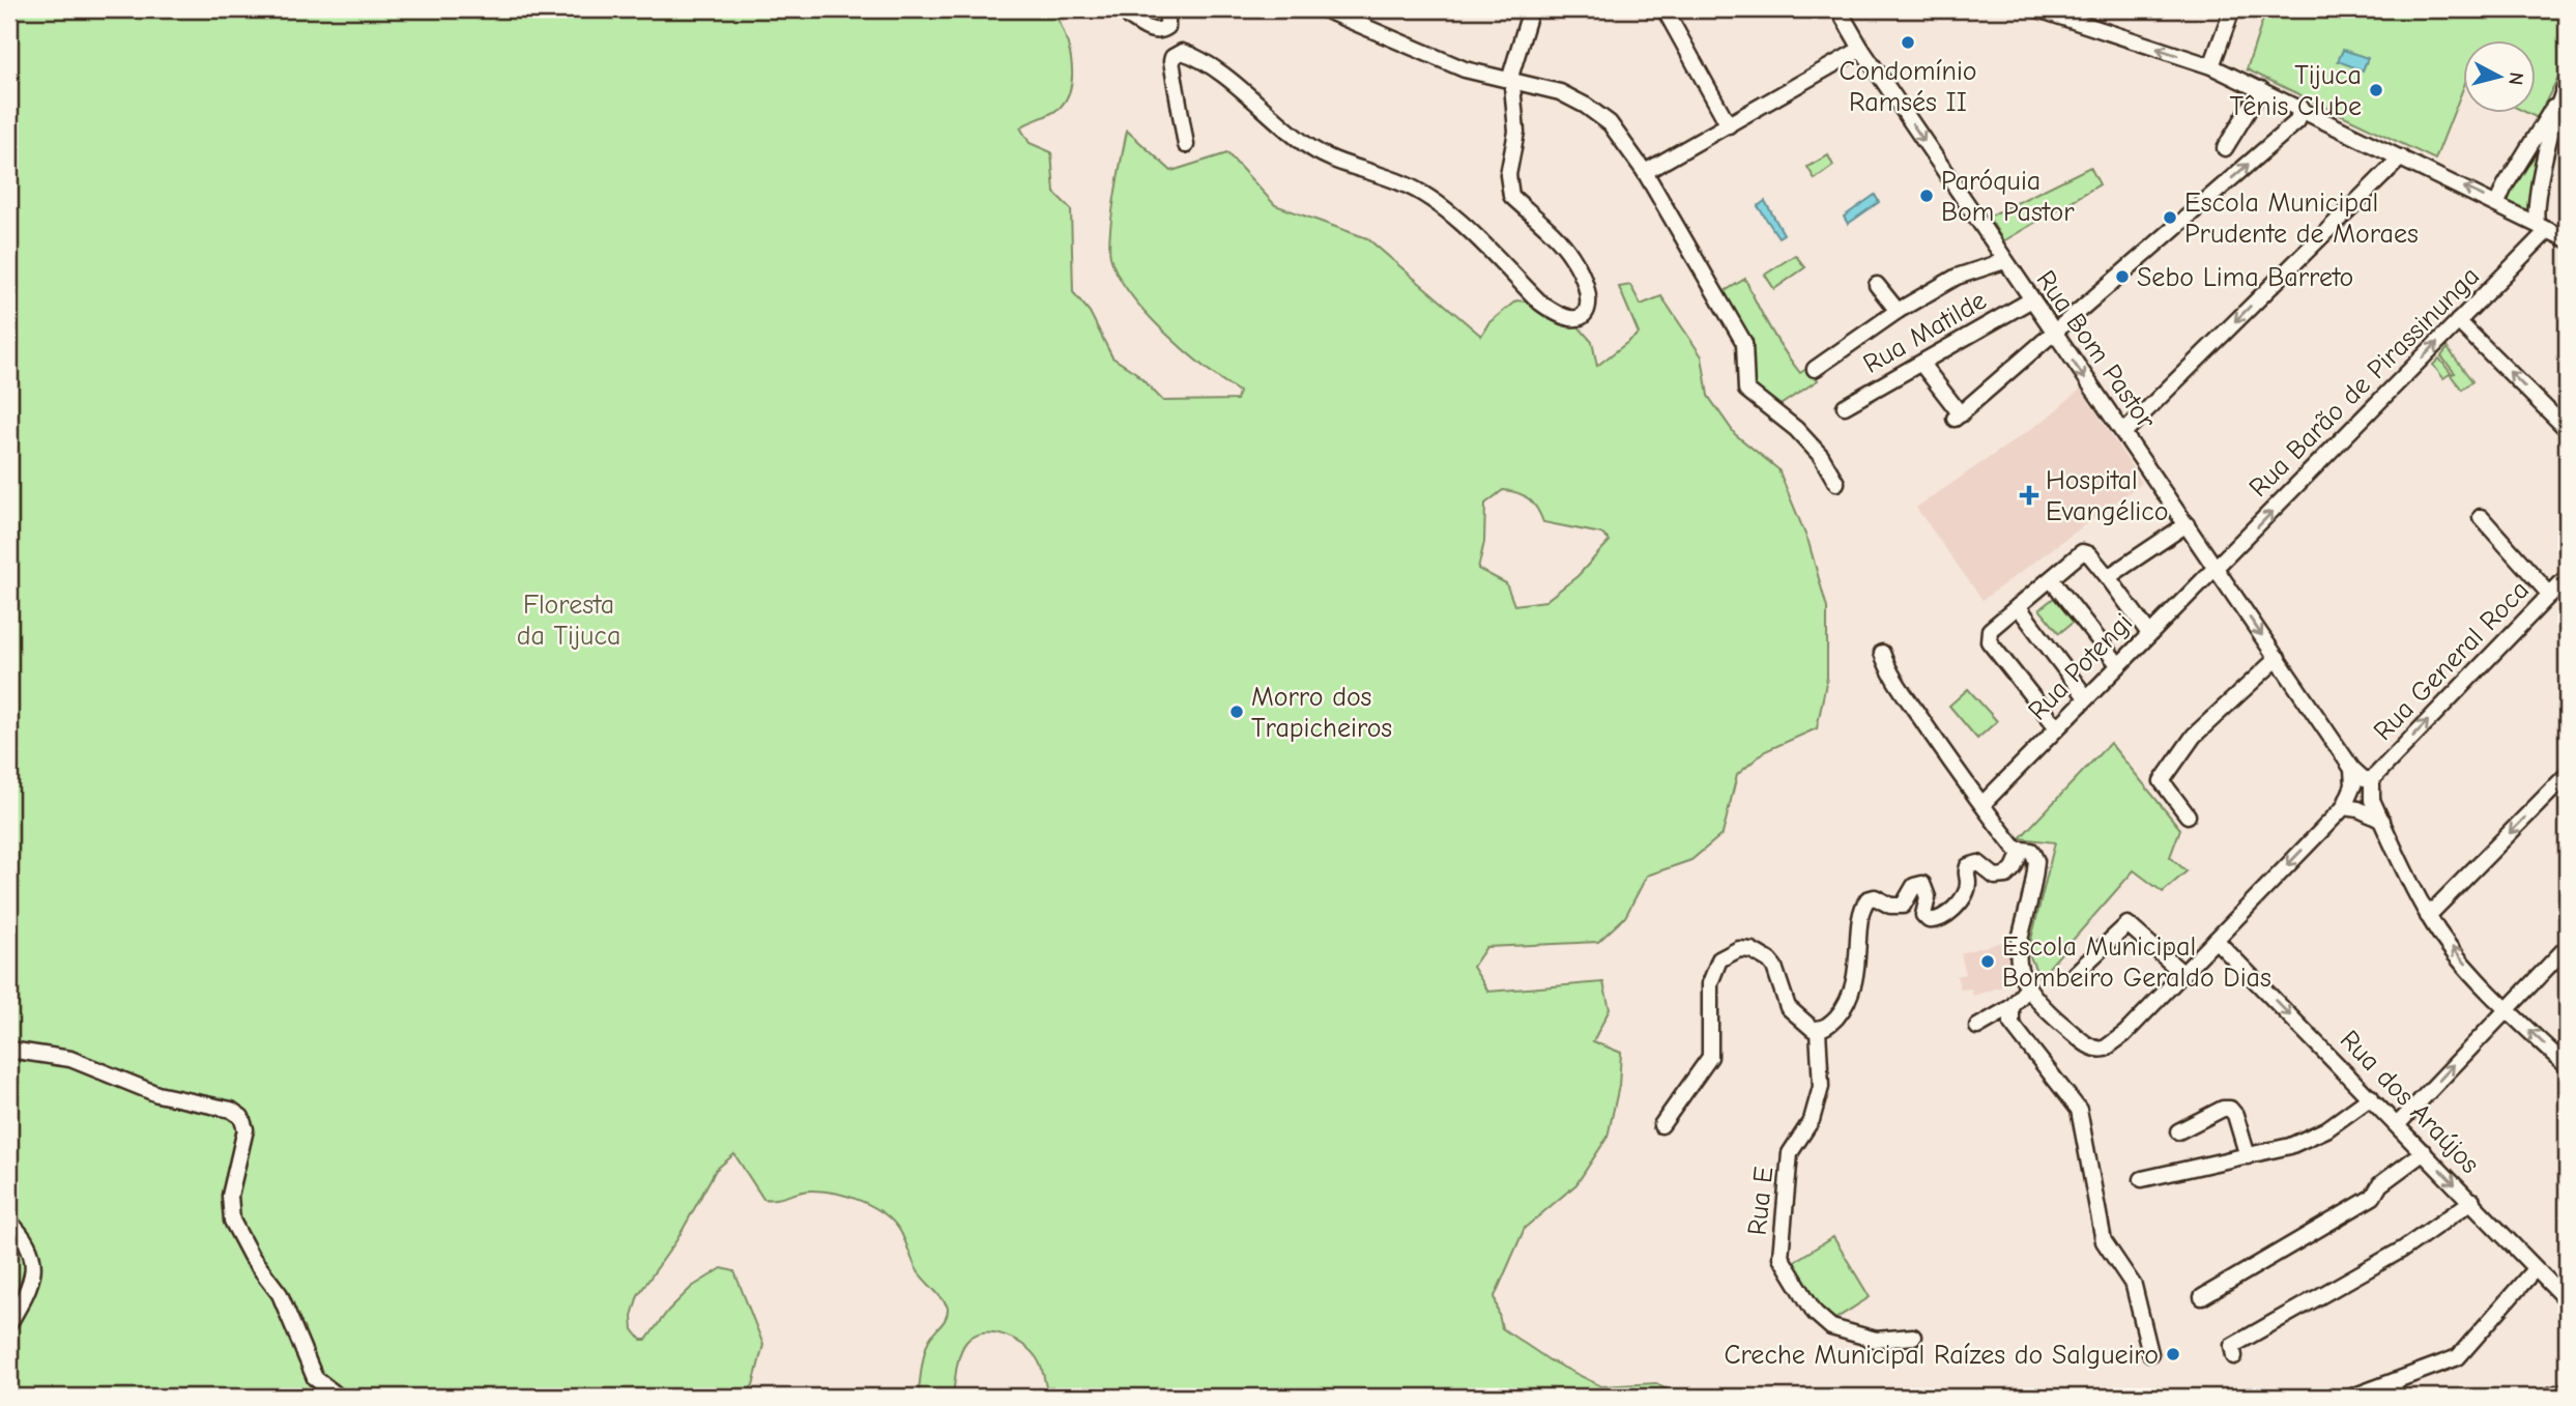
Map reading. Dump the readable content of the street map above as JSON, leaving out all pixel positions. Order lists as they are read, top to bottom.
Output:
{
  "streets": {
    "street": [
      "Rua Matilde",
      "Rua Bom Pastor",
      "Rua Barão de Pirassinunga",
      "Rua General Roca",
      "Rua Potengi",
      "Rua dos Araújos",
      "Rua E"
    ]
  },
  "crossings": [
    ["Rua Matilde", "Rua Bom Pastor"],
    ["Rua Bom Pastor", "Rua Barão de Pirassinunga"],
    ["Rua Bom Pastor", "Rua General Roca"],
    ["Rua Bom Pastor", "Rua Potengi"],
    ["Rua Barão de Pirassinunga", "Rua Potengi"]
  ],
  "one_way": [
    "Rua Bom Pastor",
    "Rua Barão de Pirassinunga",
    "Rua General Roca",
    "Rua dos Araújos"
  ],
  "parks": ["Floresta da Tijuca"],
  "places": {
    "other": [
      "Condomínio Ramsés II",
      "Tijuca Tênis Clube",
      "Paróquia Bom Pastor",
      "Escola Municipal Prudente de Moraes",
      "Sebo Lima Barreto",
      "Morro dos Trapicheiros",
      "Escola Municipal Bombeiro Geraldo Dias",
      "Creche Municipal Raízes do Salgueiro"
    ],
    "health": ["Hospital Evangélico"]
  },
  "north": "right"
}
